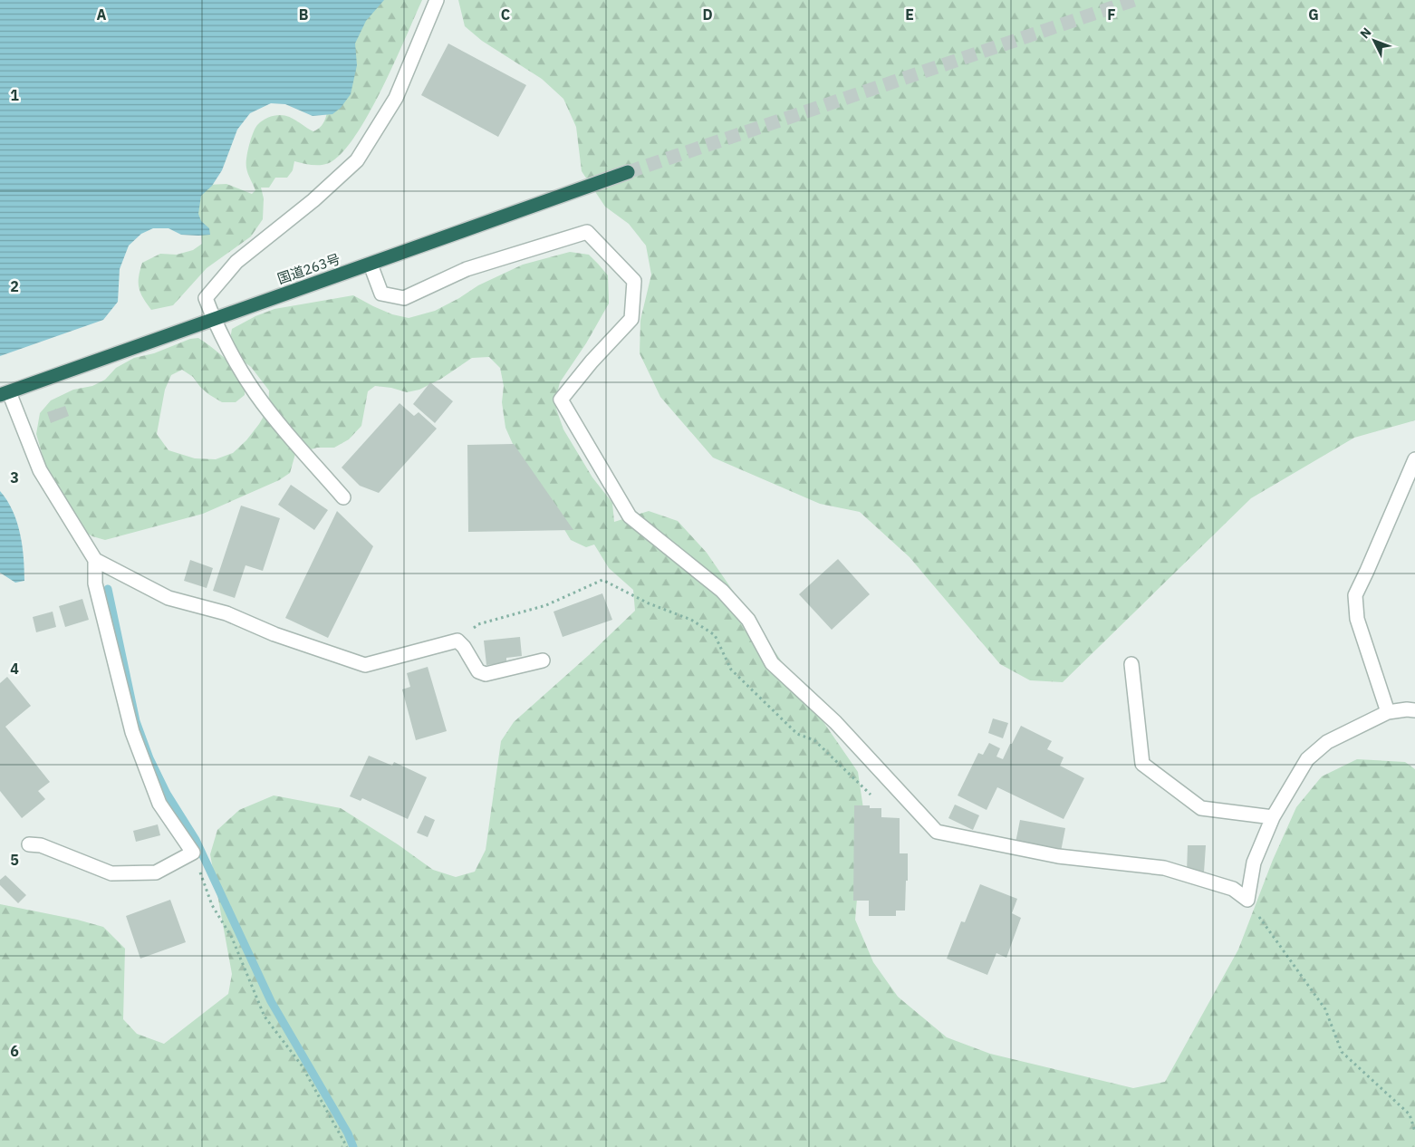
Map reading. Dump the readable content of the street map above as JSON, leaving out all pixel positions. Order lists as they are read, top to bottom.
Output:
{
  "streets": {
    "highway": ["国道263号"]
  },
  "north": "top left",
  "grid": {
    "columns": [
      "A",
      "B",
      "C",
      "D",
      "E",
      "F",
      "G"
    ],
    "rows": [
      "1",
      "2",
      "3",
      "4",
      "5",
      "6"
    ]
  }
}
